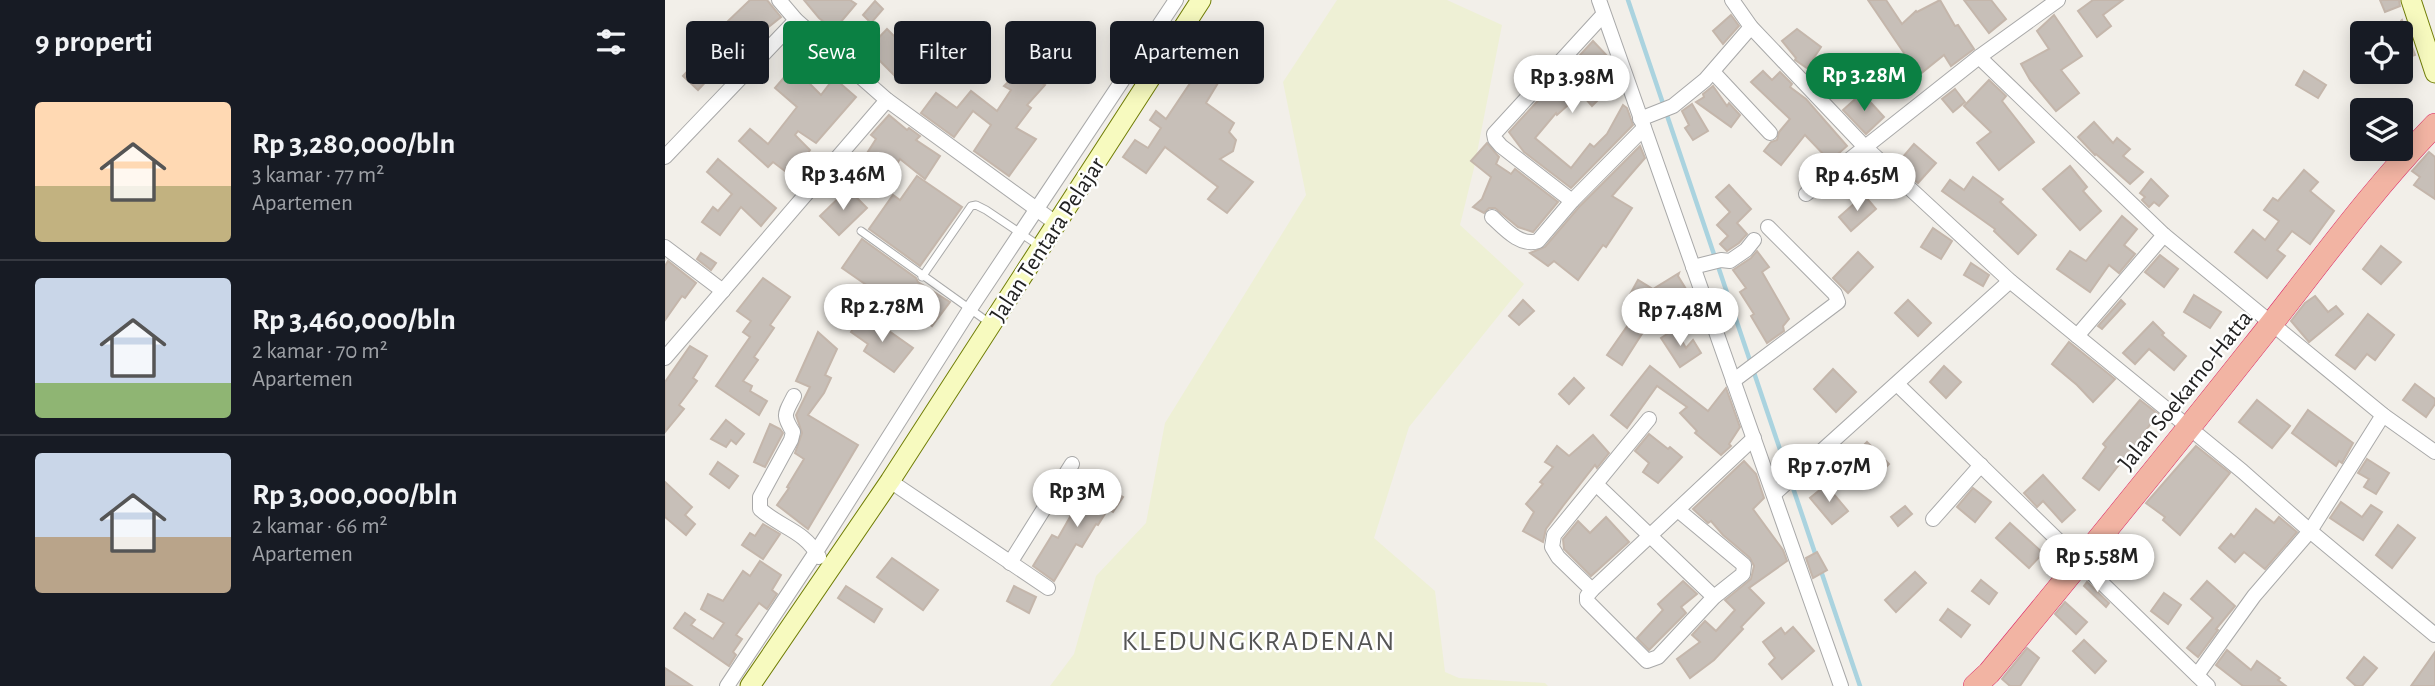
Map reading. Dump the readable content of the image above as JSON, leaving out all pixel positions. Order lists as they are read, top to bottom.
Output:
{
  "streets": {
    "highway": ["Jalan Soekarno-Hatta"],
    "main road": ["Jalan Tentara Pelajar"]
  },
  "districts": ["KLEDUNGKRADENAN"],
  "page": {
    "heading": "9 properti",
    "chip": [
      "Beli",
      "Sewa",
      "Filter",
      "Baru",
      "Apartemen"
    ],
    "price": [
      "Rp 3.28M",
      "Rp 3.98M",
      "Rp 3.46M",
      "Rp 4.65M",
      "Rp 2.78M",
      "Rp 7.48M",
      "Rp 7.07M",
      "Rp 3M",
      "Rp 5.58M"
    ],
    "list": [
      {
        "name": "Rp 3,280,000/bln",
        "note": "3 kamar · 77 m² · Apartemen"
      },
      {
        "name": "Rp 3,460,000/bln",
        "note": "2 kamar · 70 m² · Apartemen"
      },
      {
        "name": "Rp 3,000,000/bln",
        "note": "2 kamar · 66 m² · Apartemen"
      }
    ]
  }
}
